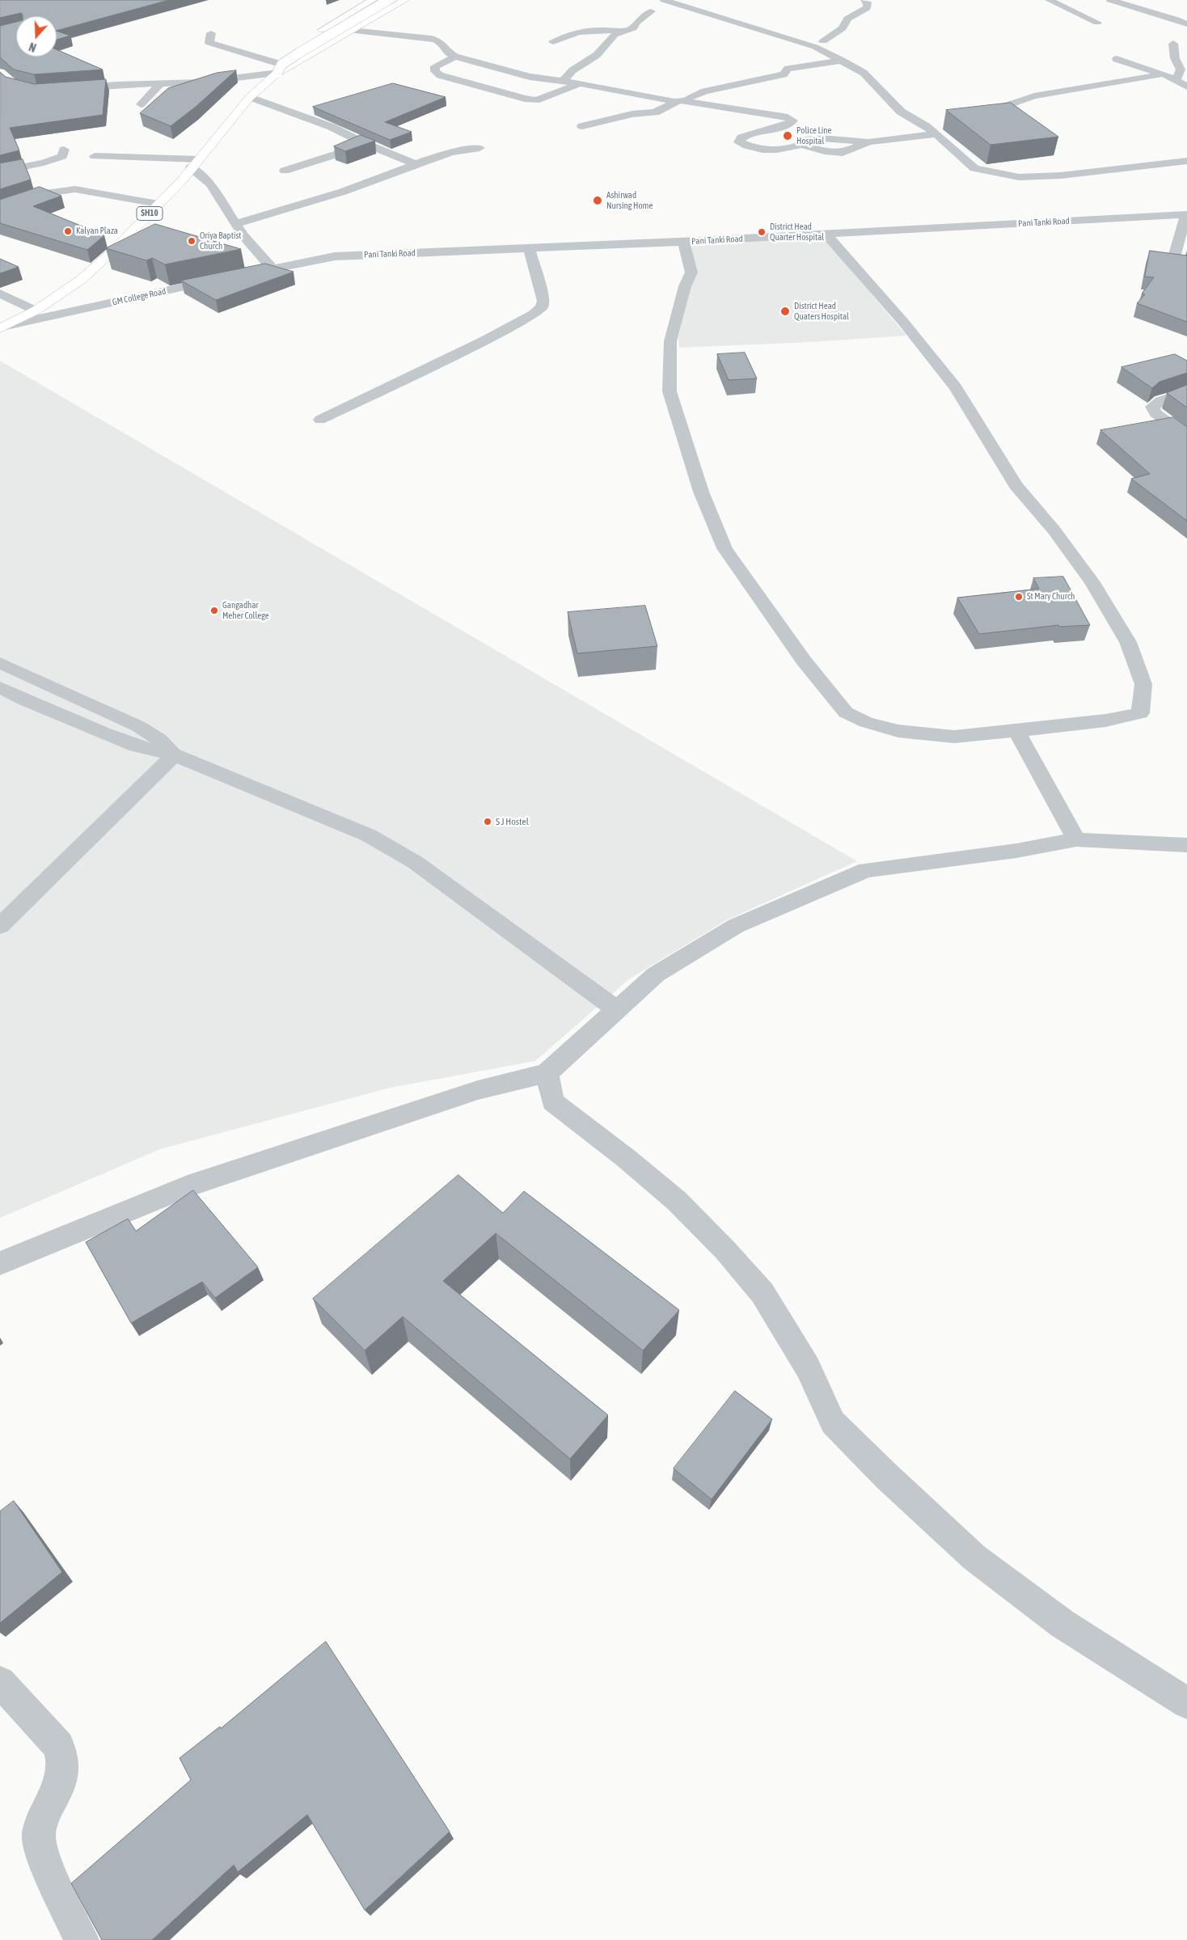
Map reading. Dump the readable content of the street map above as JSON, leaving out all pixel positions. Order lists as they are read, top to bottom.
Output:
{
  "streets": {
    "main road": ["SH10"],
    "street": ["Pani Tanki Road", "GM College Road"]
  },
  "crossings": [
    ["SH10", "GM College Road"],
    ["Pani Tanki Road", "GM College Road"]
  ],
  "places": [
    "Police Line Hospital",
    "Ashirwad Nursing Home",
    "Kalyan Plaza",
    "District Head Quarter Hospital",
    "Oriya Baptist Church",
    "District Head Quaters Hospital",
    "St Mary Church",
    "Gangadhar Meher College",
    "S J Hostel"
  ],
  "north": "bottom"
}
